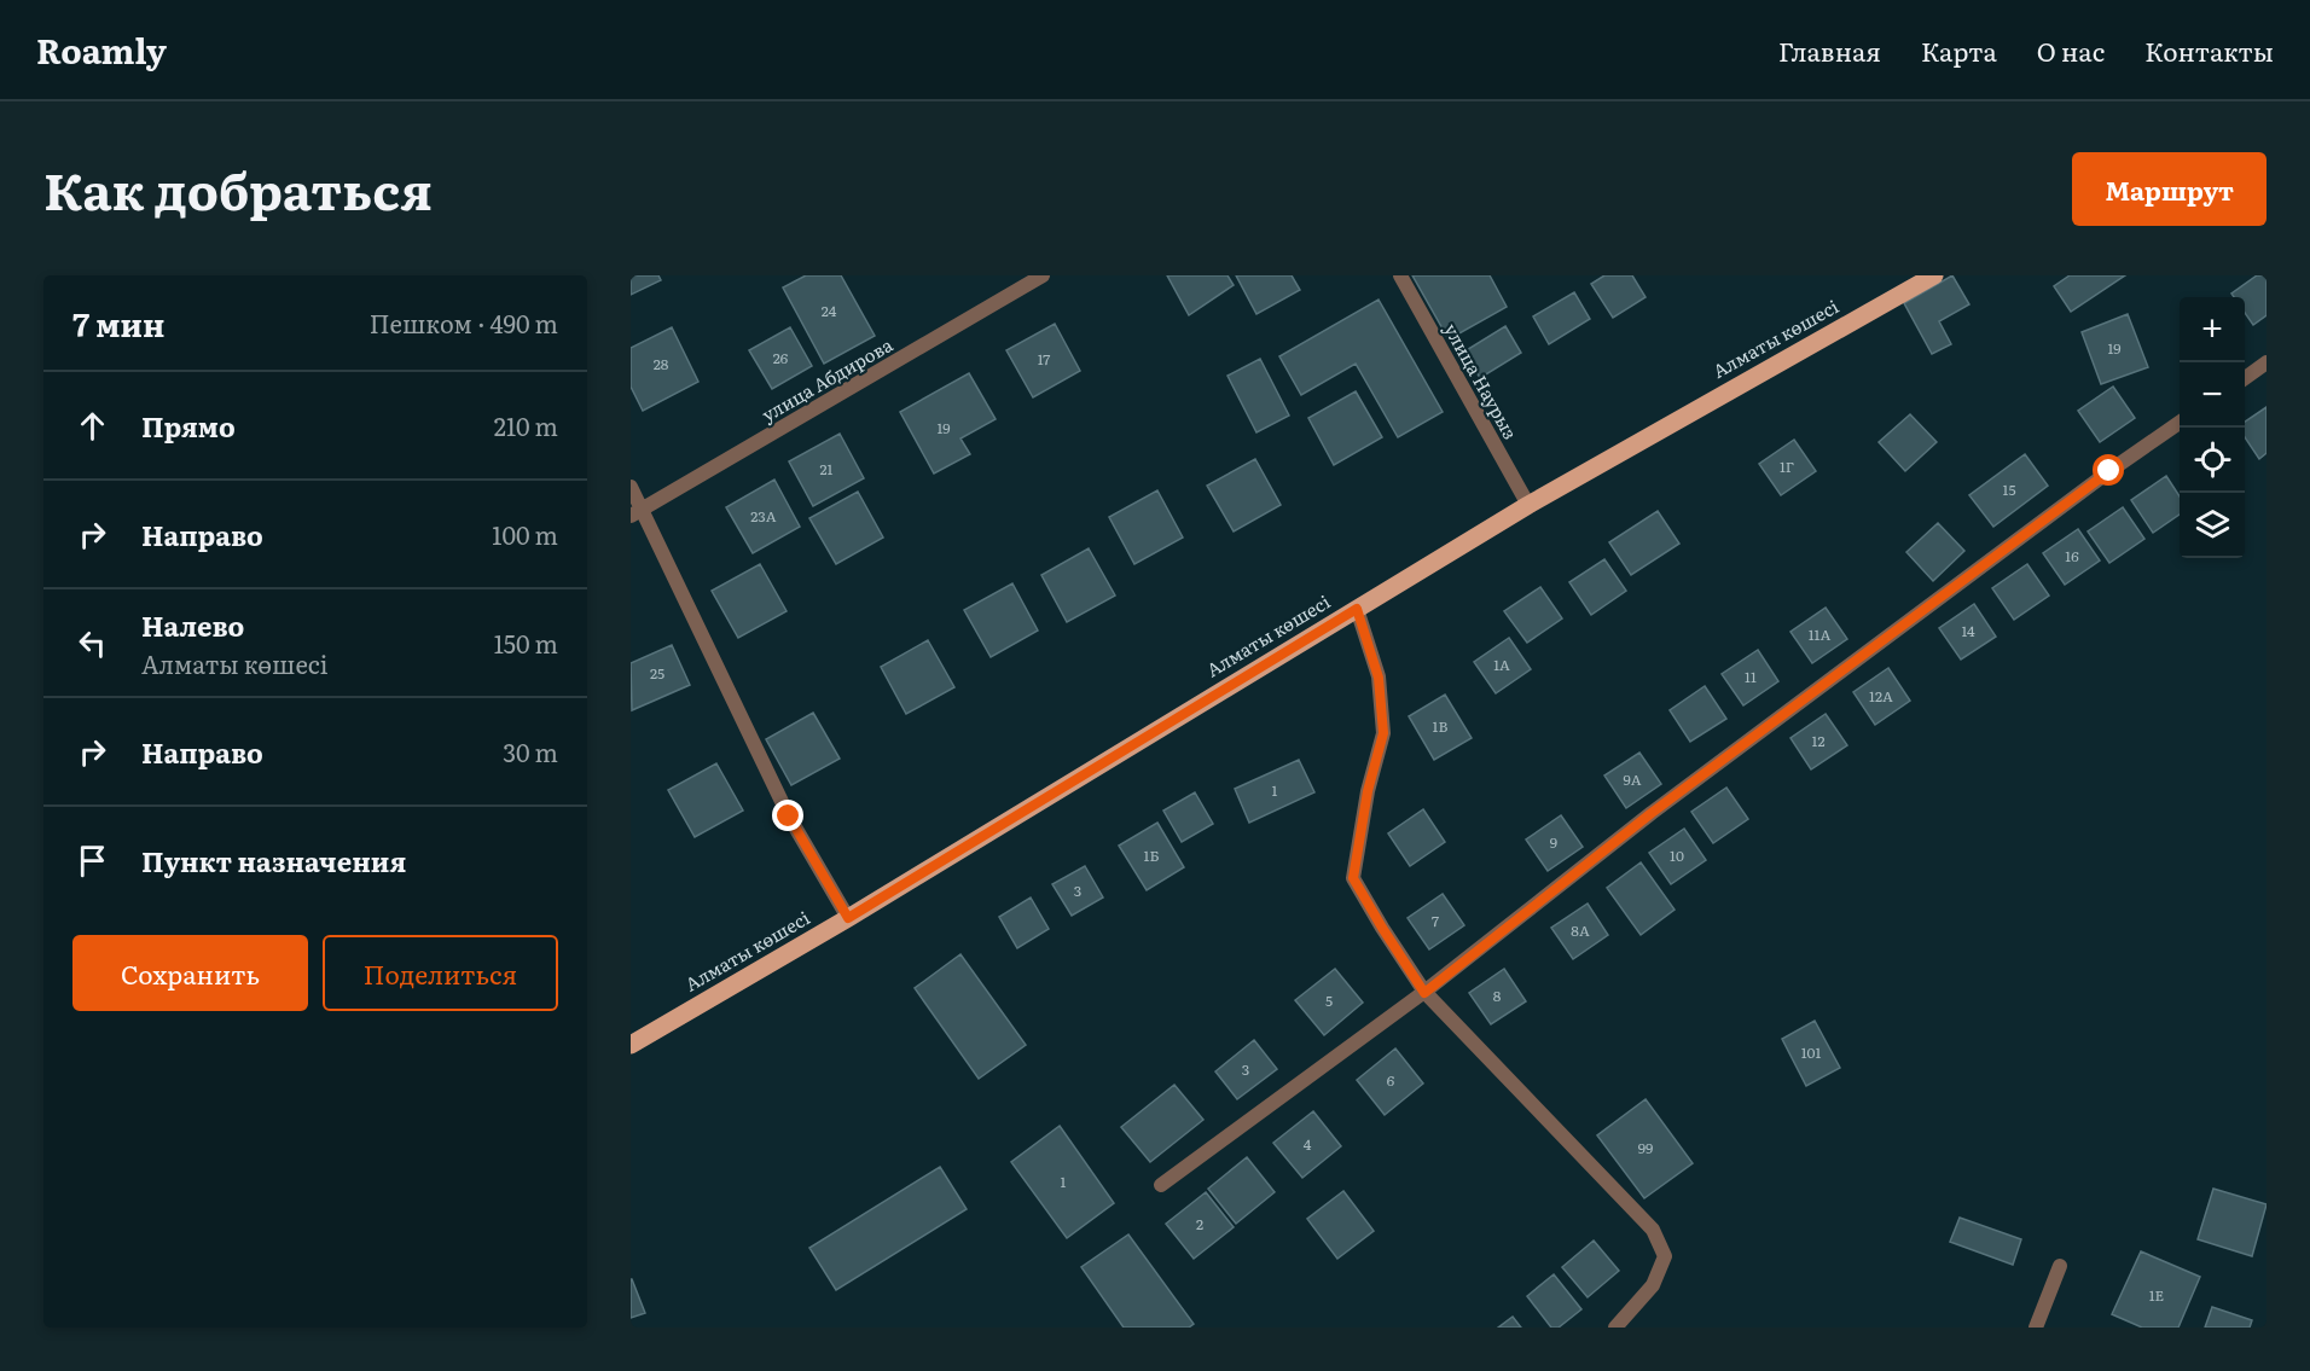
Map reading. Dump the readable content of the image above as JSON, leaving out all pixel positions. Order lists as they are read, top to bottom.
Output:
{
  "streets": {
    "main road": ["Алматы көшесі"],
    "street": ["улица Абдирова", "улица Наурыз"]
  },
  "crossings": [
    ["Алматы көшесі", "улица Наурыз"]
  ],
  "house_numbers": [
    "24",
    "19",
    "26",
    "17",
    "28",
    "19",
    "1Г",
    "21",
    "15",
    "23А",
    "16",
    "14",
    "11А",
    "1А",
    "25",
    "11",
    "12А",
    "1В",
    "12",
    "9А",
    "1",
    "9",
    "1Б",
    "10",
    "3",
    "7",
    "8А",
    "8",
    "5",
    "101",
    "3",
    "6",
    "4",
    "99",
    "1",
    "2",
    "1Е"
  ],
  "page": {
    "header": "Roamly",
    "nav": [
      "Главная",
      "Карта",
      "О нас",
      "Контакты"
    ],
    "title": "Как добраться",
    "buttons": [
      "Маршрут",
      ["Сохранить", "Поделиться"]
    ],
    "heading": ["7 мин", "Пешком · 490 m"],
    "map_buttons": ["+", "−"],
    "list": [
      ["Прямо", "210 m"],
      ["Направо", "100 m"],
      ["Налево", "Алматы көшесі", "150 m"],
      ["Направо", "30 m"],
      "Пункт назначения"
    ]
  }
}
